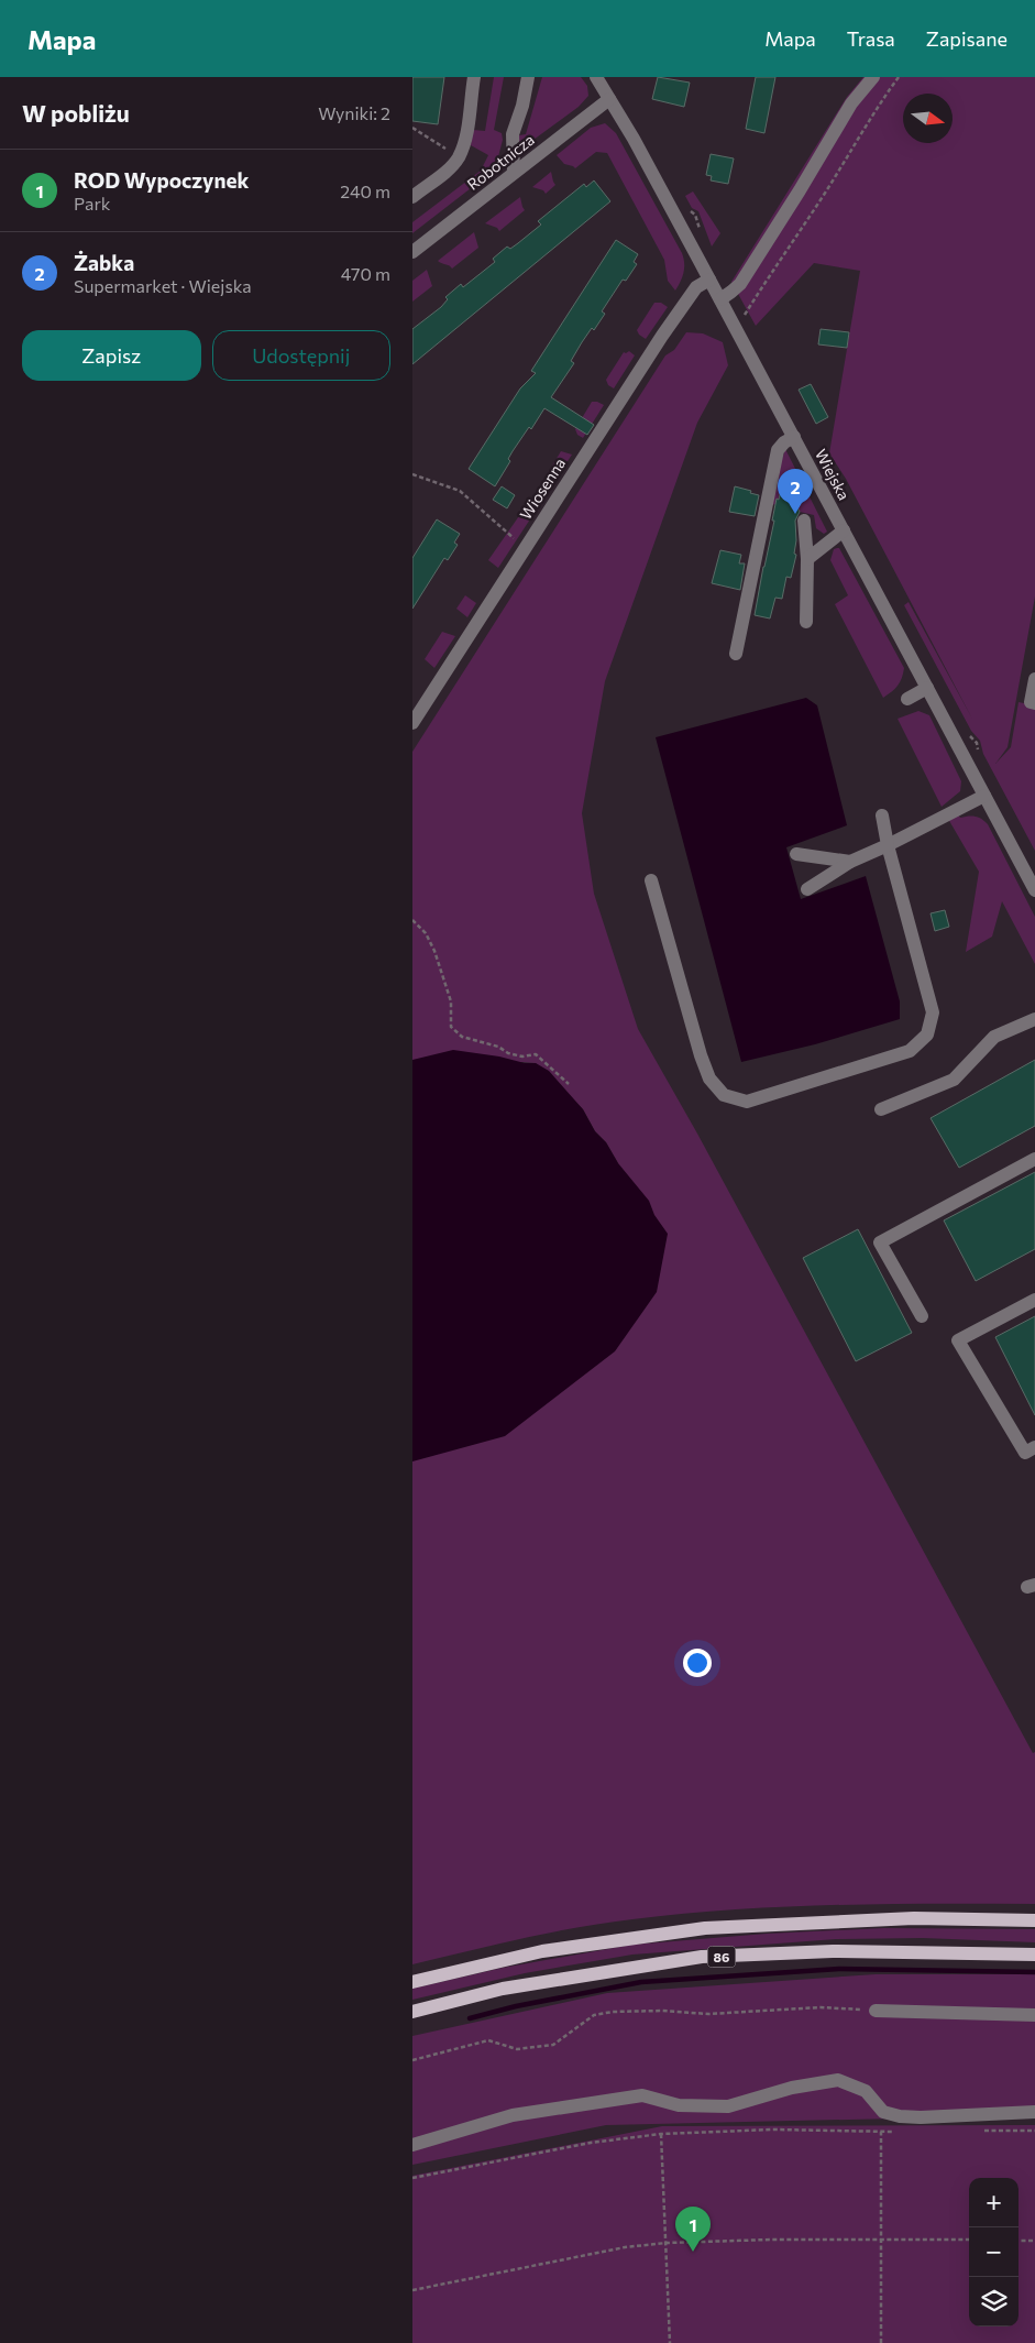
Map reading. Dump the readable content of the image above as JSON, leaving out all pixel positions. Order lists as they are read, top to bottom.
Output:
{
  "streets": {
    "main road": ["86"],
    "street": ["Robotnicza", "Wiejska", "Wiosenna"]
  },
  "crossings": [
    ["Robotnicza", "Wiejska"],
    ["Wiejska", "Wiosenna"]
  ],
  "north": "right",
  "page": {
    "header": "Mapa",
    "nav": ["Mapa", "Trasa", "Zapisane"],
    "heading": ["W pobliżu", "Wyniki: 2"],
    "list": [
      {
        "mark": "1",
        "name": "ROD Wypoczynek",
        "note": "Park",
        "value": "240 m"
      },
      {
        "mark": "2",
        "name": "Żabka",
        "note": "Supermarket · Wiejska",
        "value": "470 m"
      }
    ],
    "buttons": ["Zapisz", "Udostępnij"],
    "pins": ["2", "1"],
    "map_buttons": ["+", "−"]
  }
}
